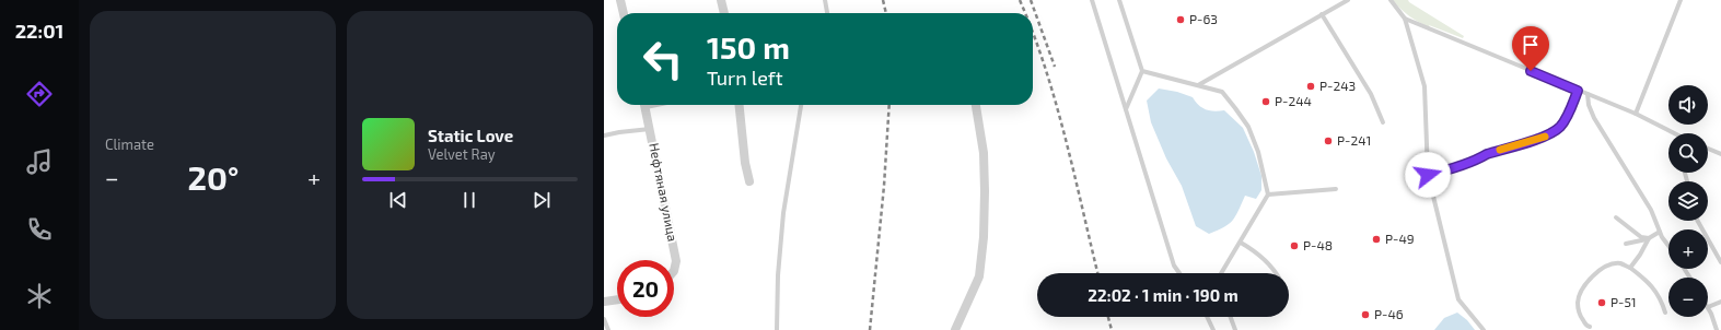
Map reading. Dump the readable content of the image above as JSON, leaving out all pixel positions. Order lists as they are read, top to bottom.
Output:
{
  "streets": {
    "street": ["Нефтяная улица"]
  },
  "places": [
    "Р-63",
    "Р-243",
    "Р-244",
    "Р-241",
    "Р-49",
    "Р-48",
    "Р-51",
    "Р-46"
  ],
  "page": {
    "tabs": "22:01",
    "tile": "Climate",
    "turn": ["150 m", "Turn left"],
    "map_buttons": ["+", "−"],
    "song": ["Static Love", "Velvet Ray"],
    "heat": ["−", "20°", "+"],
    "limit": "20",
    "trip": "22:02 · 1 min · 190 m"
  }
}
